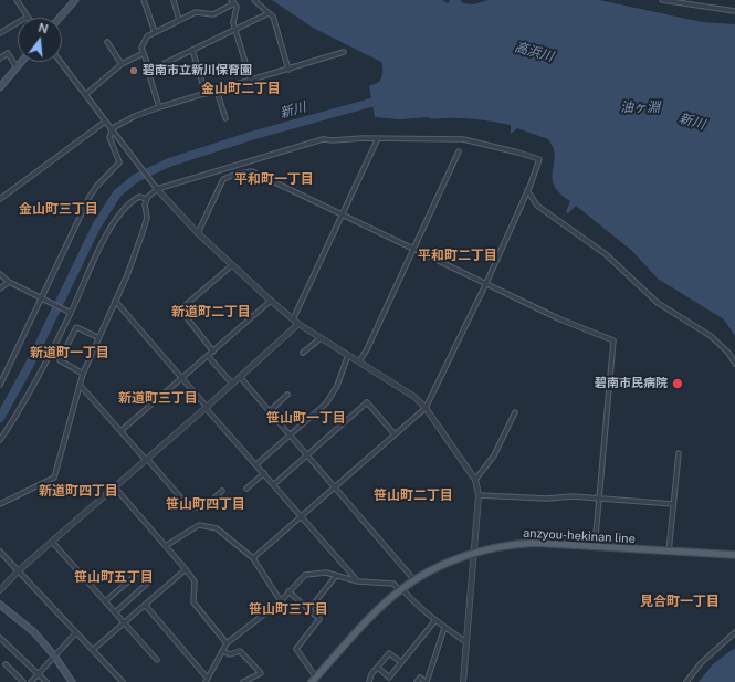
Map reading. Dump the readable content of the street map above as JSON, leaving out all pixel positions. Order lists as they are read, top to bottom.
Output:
{
  "streets": {
    "main road": ["anzyou-hekinan line"]
  },
  "districts": [
    "金山町二丁目",
    "平和町一丁目",
    "金山町三丁目",
    "平和町二丁目",
    "新道町二丁目",
    "新道町一丁目",
    "新道町三丁目",
    "笹山町一丁目",
    "新道町四丁目",
    "笹山町二丁目",
    "笹山町四丁目",
    "笹山町五丁目",
    "見合町一丁目",
    "笹山町三丁目"
  ],
  "water": ["高浜川", "油ヶ淵", "新川"],
  "places": ["碧南市立新川保育園", "碧南市民病院"],
  "north": "top"
}
